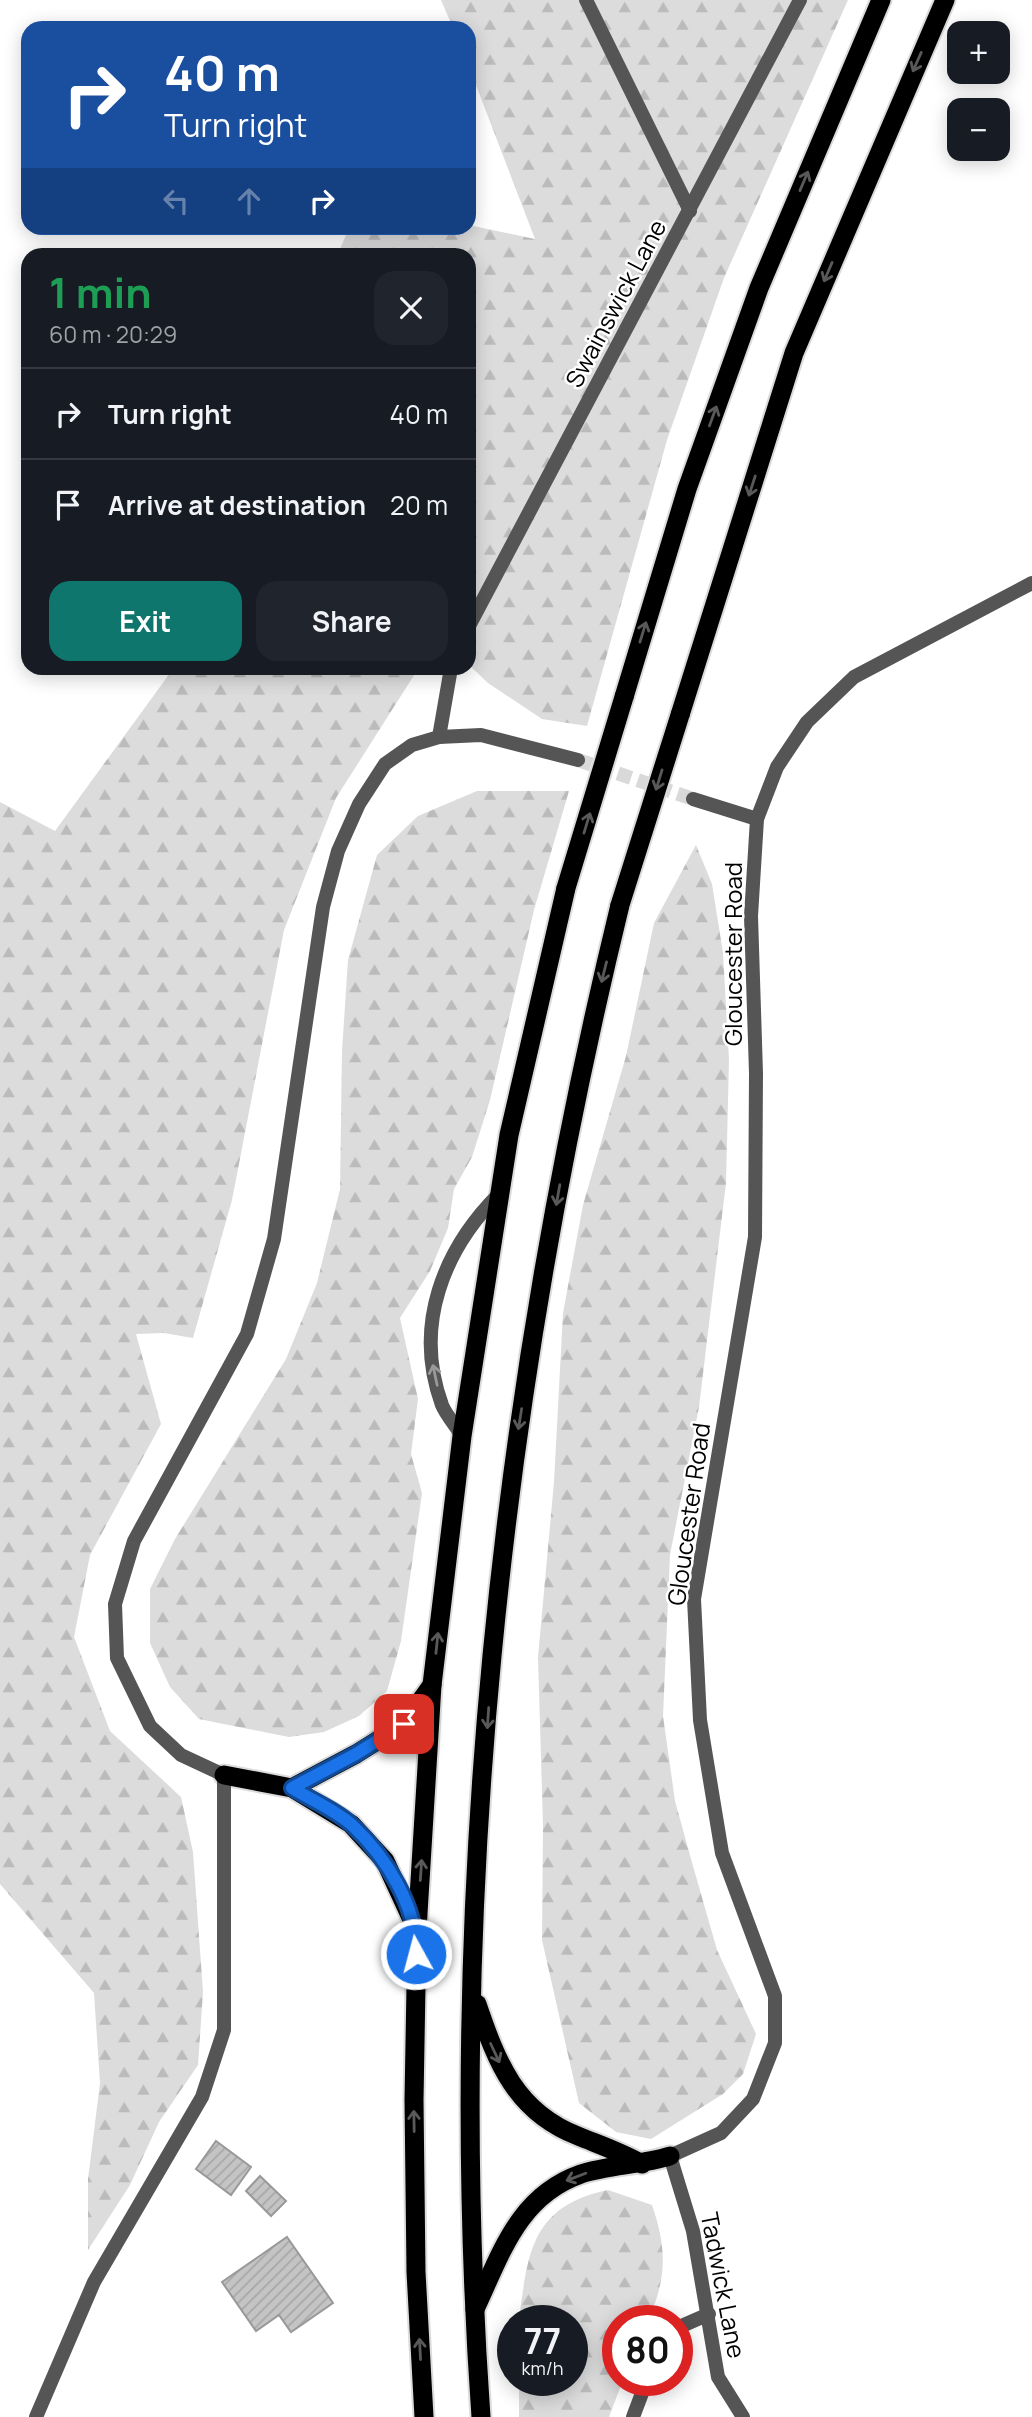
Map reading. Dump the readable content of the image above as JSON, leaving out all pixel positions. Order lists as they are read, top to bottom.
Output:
{
  "streets": {
    "street": ["Swainswick Lane", "Gloucester Road", "Tadwick Lane"]
  },
  "crossings": [
    ["Gloucester Road", "Tadwick Lane"]
  ],
  "page": {
    "map_buttons": ["+", "−"],
    "turn": ["40 m", "Turn right"],
    "heading": ["1 min", "60 m · 20:29"],
    "list": [
      {
        "name": "Turn right",
        "value": "40 m"
      },
      {
        "name": "Arrive at destination",
        "value": "20 m"
      }
    ],
    "buttons": ["Exit", "Share"],
    "speed": "77 km/h",
    "limit": "80"
  }
}
